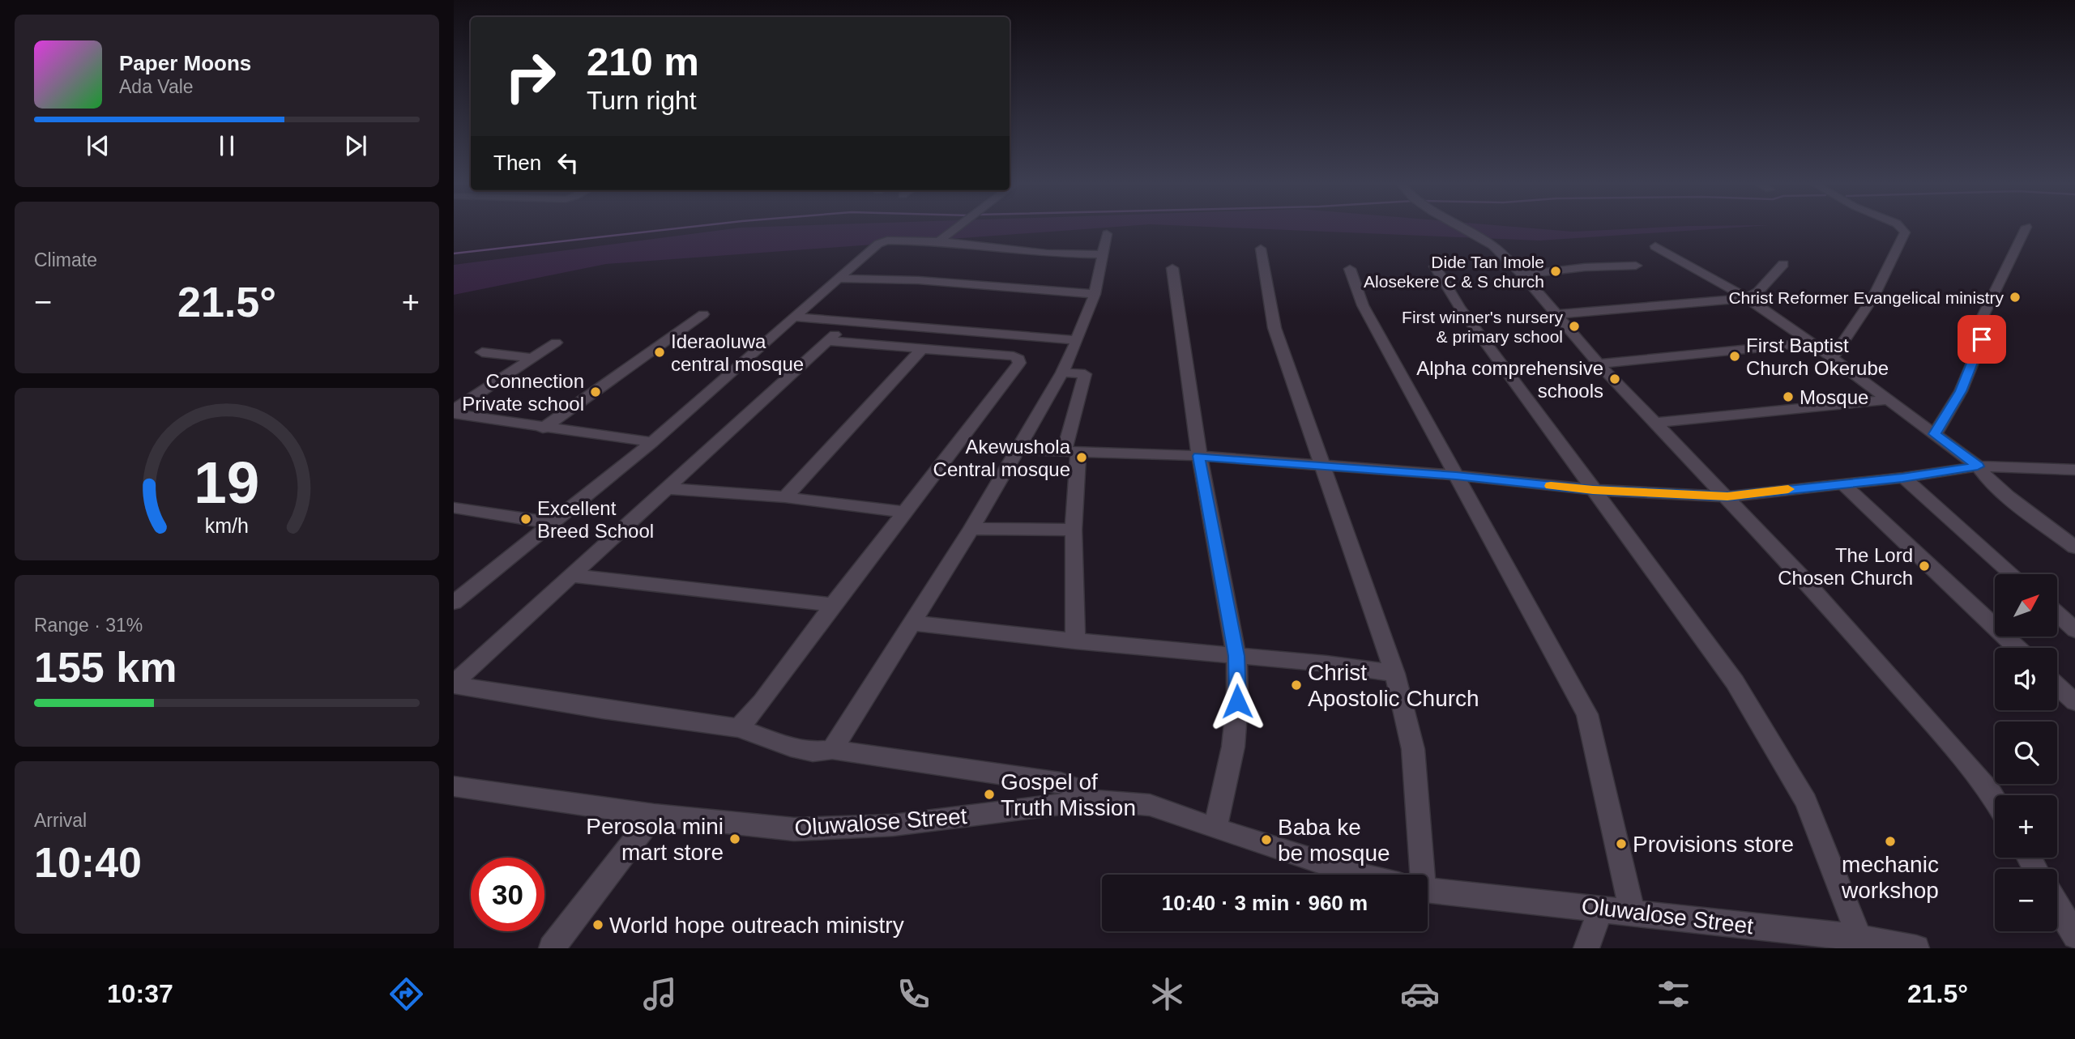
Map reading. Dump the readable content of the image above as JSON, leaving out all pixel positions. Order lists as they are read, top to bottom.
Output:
{
  "streets": {
    "street": ["Oluwalose Street"]
  },
  "places": [
    "Dide Tan Imole Alosekere C & S church",
    "Christ Reformer Evangelical ministry",
    "First winner's nursery & primary school",
    "Ideraoluwa central mosque",
    "First Baptist Church Okerube",
    "Alpha comprehensive schools",
    "Connection Private school",
    "Mosque",
    "Akewushola Central mosque",
    "Excellent Breed School",
    "The Lord Chosen Church",
    "Christ Apostolic Church",
    "Gospel of Truth Mission",
    "Perosola mini mart store",
    "Baba ke be mosque",
    "mechanic workshop",
    "Provisions store",
    "World hope outreach ministry"
  ],
  "north": "top right",
  "page": {
    "turn": ["210 m", "Turn right"],
    "song": ["Paper Moons", "Ada Vale"],
    "then": "Then",
    "tile": [
      "Climate",
      ["Range · 31%", "155 km"],
      ["Arrival", "10:40"]
    ],
    "heat": ["−", "21.5°", "+"],
    "map_buttons": ["+", "−"],
    "limit": "30",
    "trip": "10:40 · 3 min · 960 m",
    "tabs": ["10:37", "21.5°"],
    "gauge": ["19", "km/h"]
  }
}
